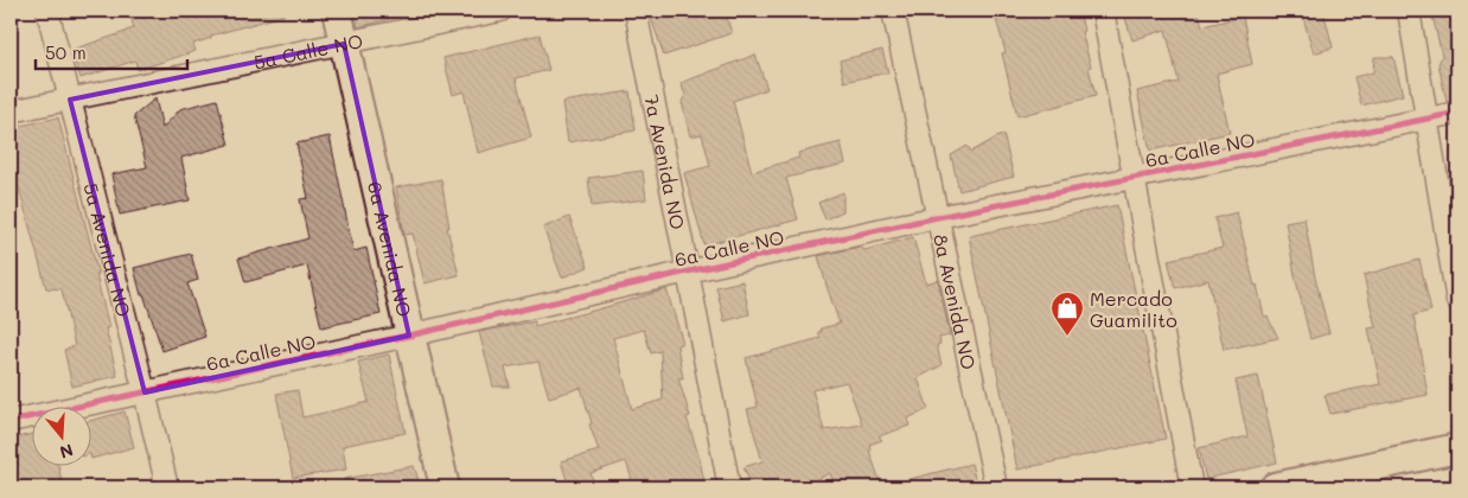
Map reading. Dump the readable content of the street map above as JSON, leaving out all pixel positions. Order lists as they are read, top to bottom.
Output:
{
  "streets": {
    "street": [
      "5a Calle NO",
      "6a Calle NO",
      "7a Avenida NO",
      "5a Avenida NO",
      "6a Avenida NO",
      "8a Avenida NO"
    ]
  },
  "crossings": [
    ["5a Calle NO", "5a Avenida NO"],
    ["5a Calle NO", "6a Avenida NO"],
    ["6a Calle NO", "7a Avenida NO"],
    ["6a Calle NO", "5a Avenida NO"],
    ["6a Calle NO", "6a Avenida NO"],
    ["6a Calle NO", "8a Avenida NO"]
  ],
  "places": {
    "shop": ["Mercado Guamilito"]
  },
  "scale_bar": "50 m",
  "north": "bottom"
}
